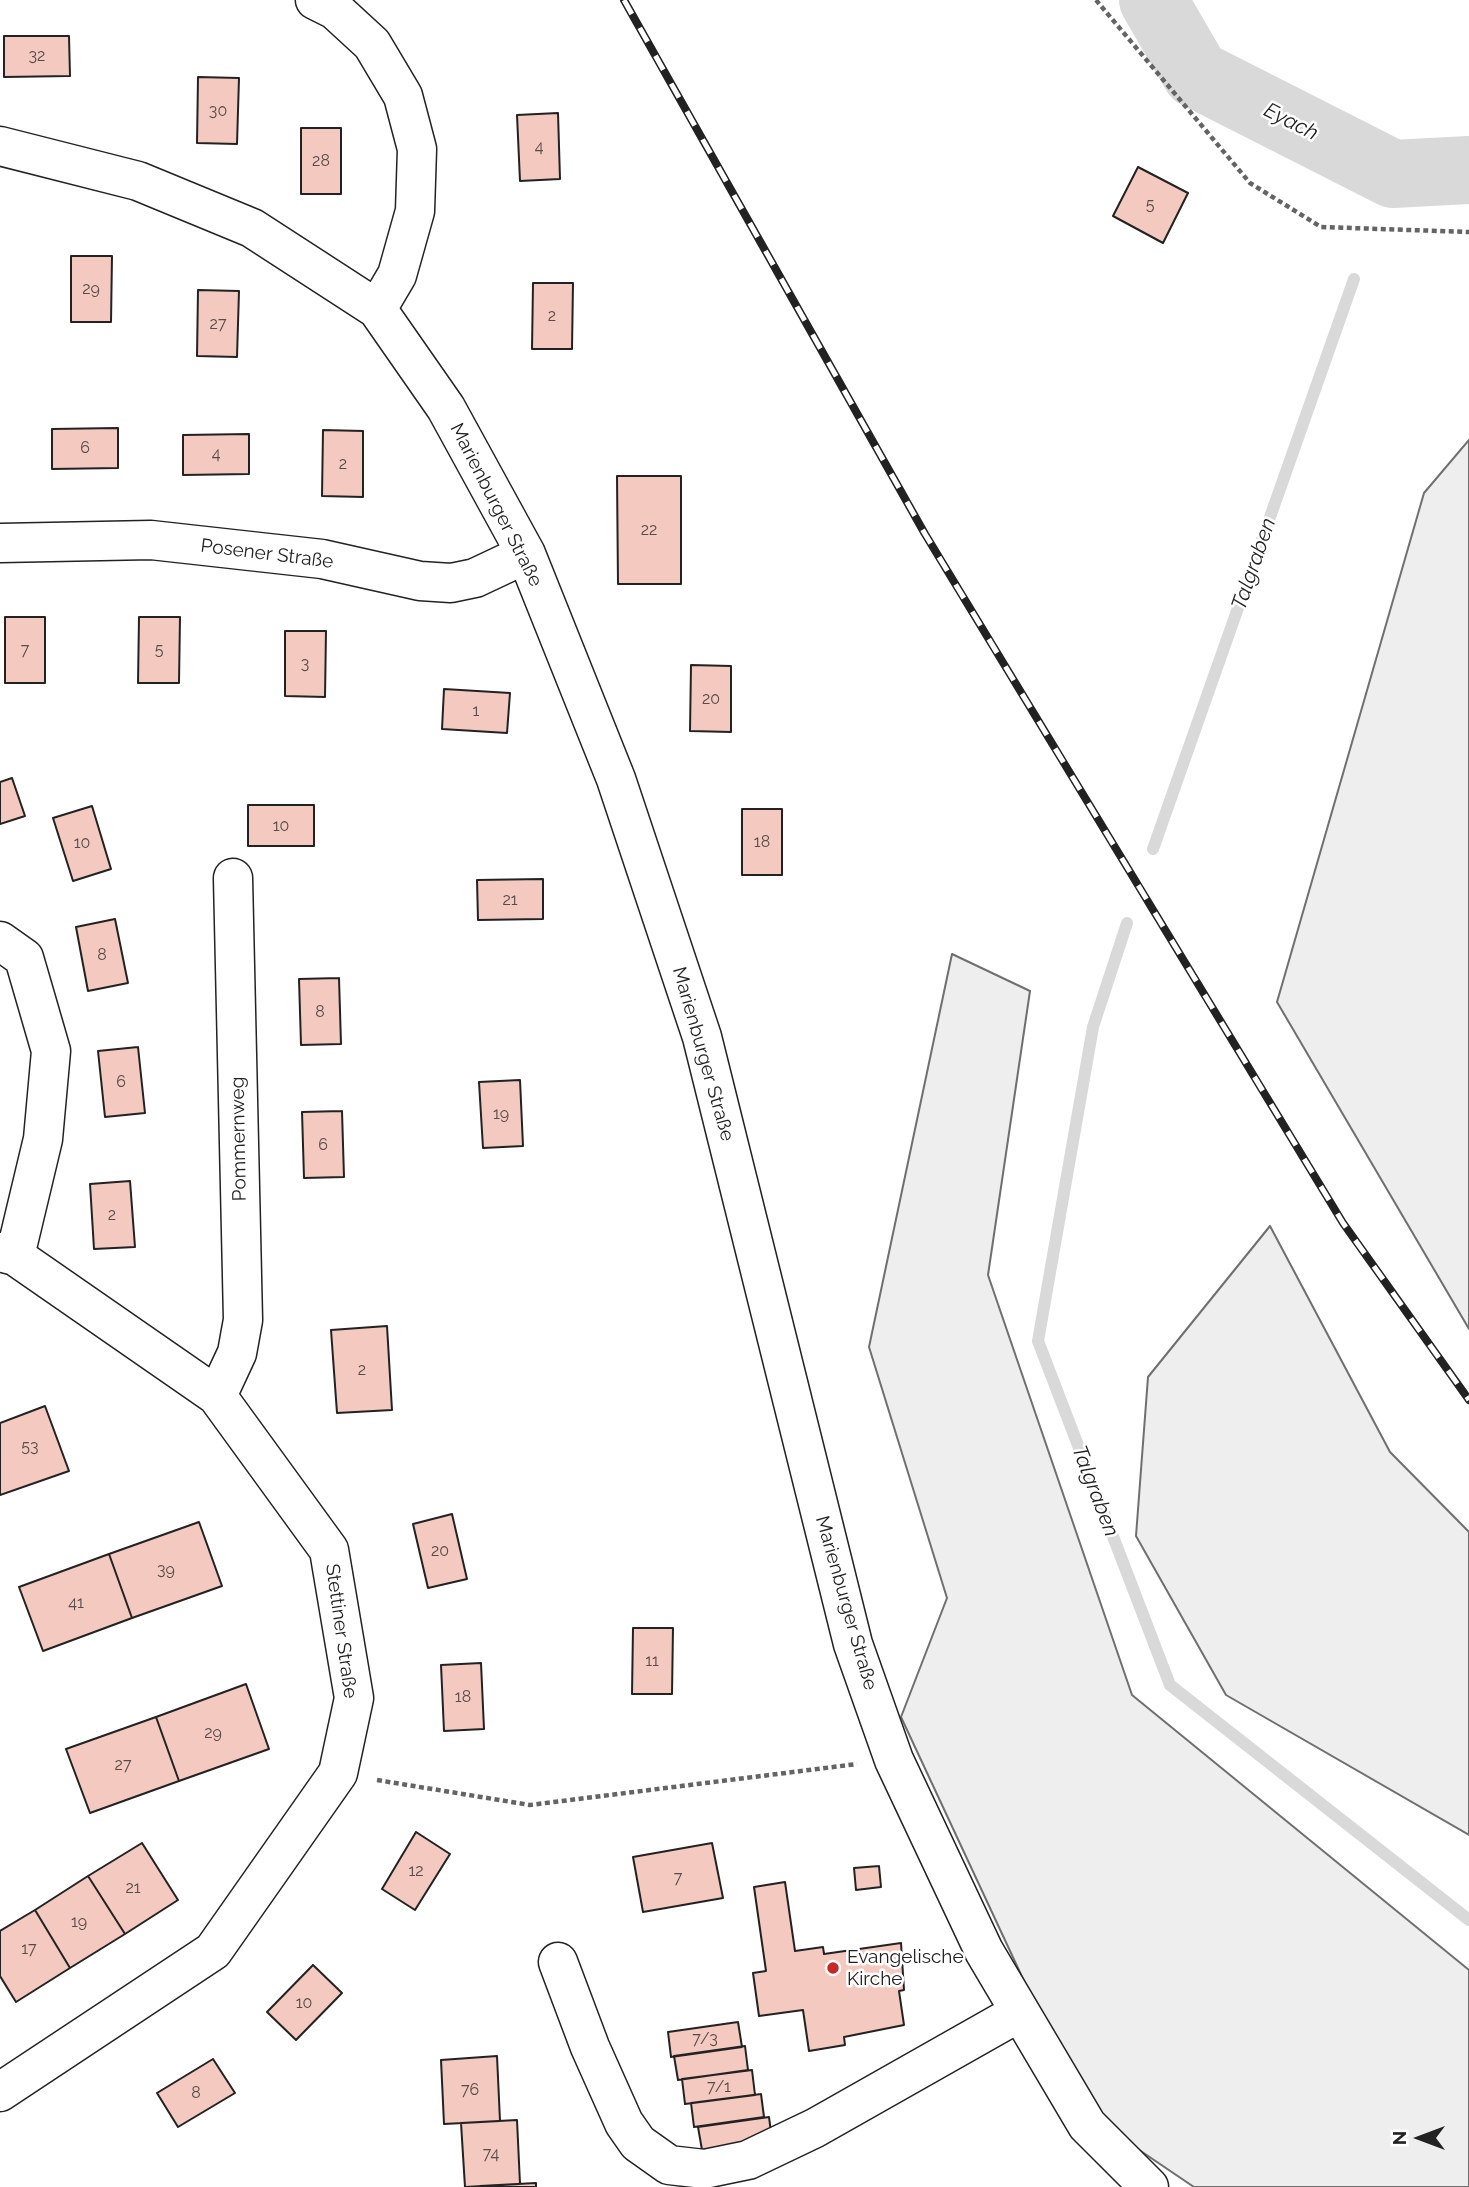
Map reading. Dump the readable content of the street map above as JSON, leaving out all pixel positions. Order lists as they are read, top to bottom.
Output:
{
  "streets": {
    "street": [
      "Marienburger Straße",
      "Posener Straße",
      "Pommernweg",
      "Stettiner Straße"
    ]
  },
  "crossings": [
    ["Marienburger Straße", "Posener Straße"],
    ["Pommernweg", "Stettiner Straße"]
  ],
  "water": ["Eyach", "Talgraben"],
  "places": ["Evangelische Kirche"],
  "house_numbers": [
    "32",
    "30",
    "4",
    "28",
    "5",
    "29",
    "2",
    "27",
    "6",
    "4",
    "2",
    "22",
    "7",
    "5",
    "3",
    "20",
    "1",
    "10",
    "18",
    "10",
    "21",
    "8",
    "8",
    "6",
    "19",
    "6",
    "2",
    "2",
    "53",
    "20",
    "39",
    "41",
    "11",
    "18",
    "29",
    "27",
    "12",
    "7",
    "21",
    "19",
    "17",
    "10",
    "7/3",
    "7/1",
    "76",
    "8",
    "74"
  ],
  "north": "left"
}
